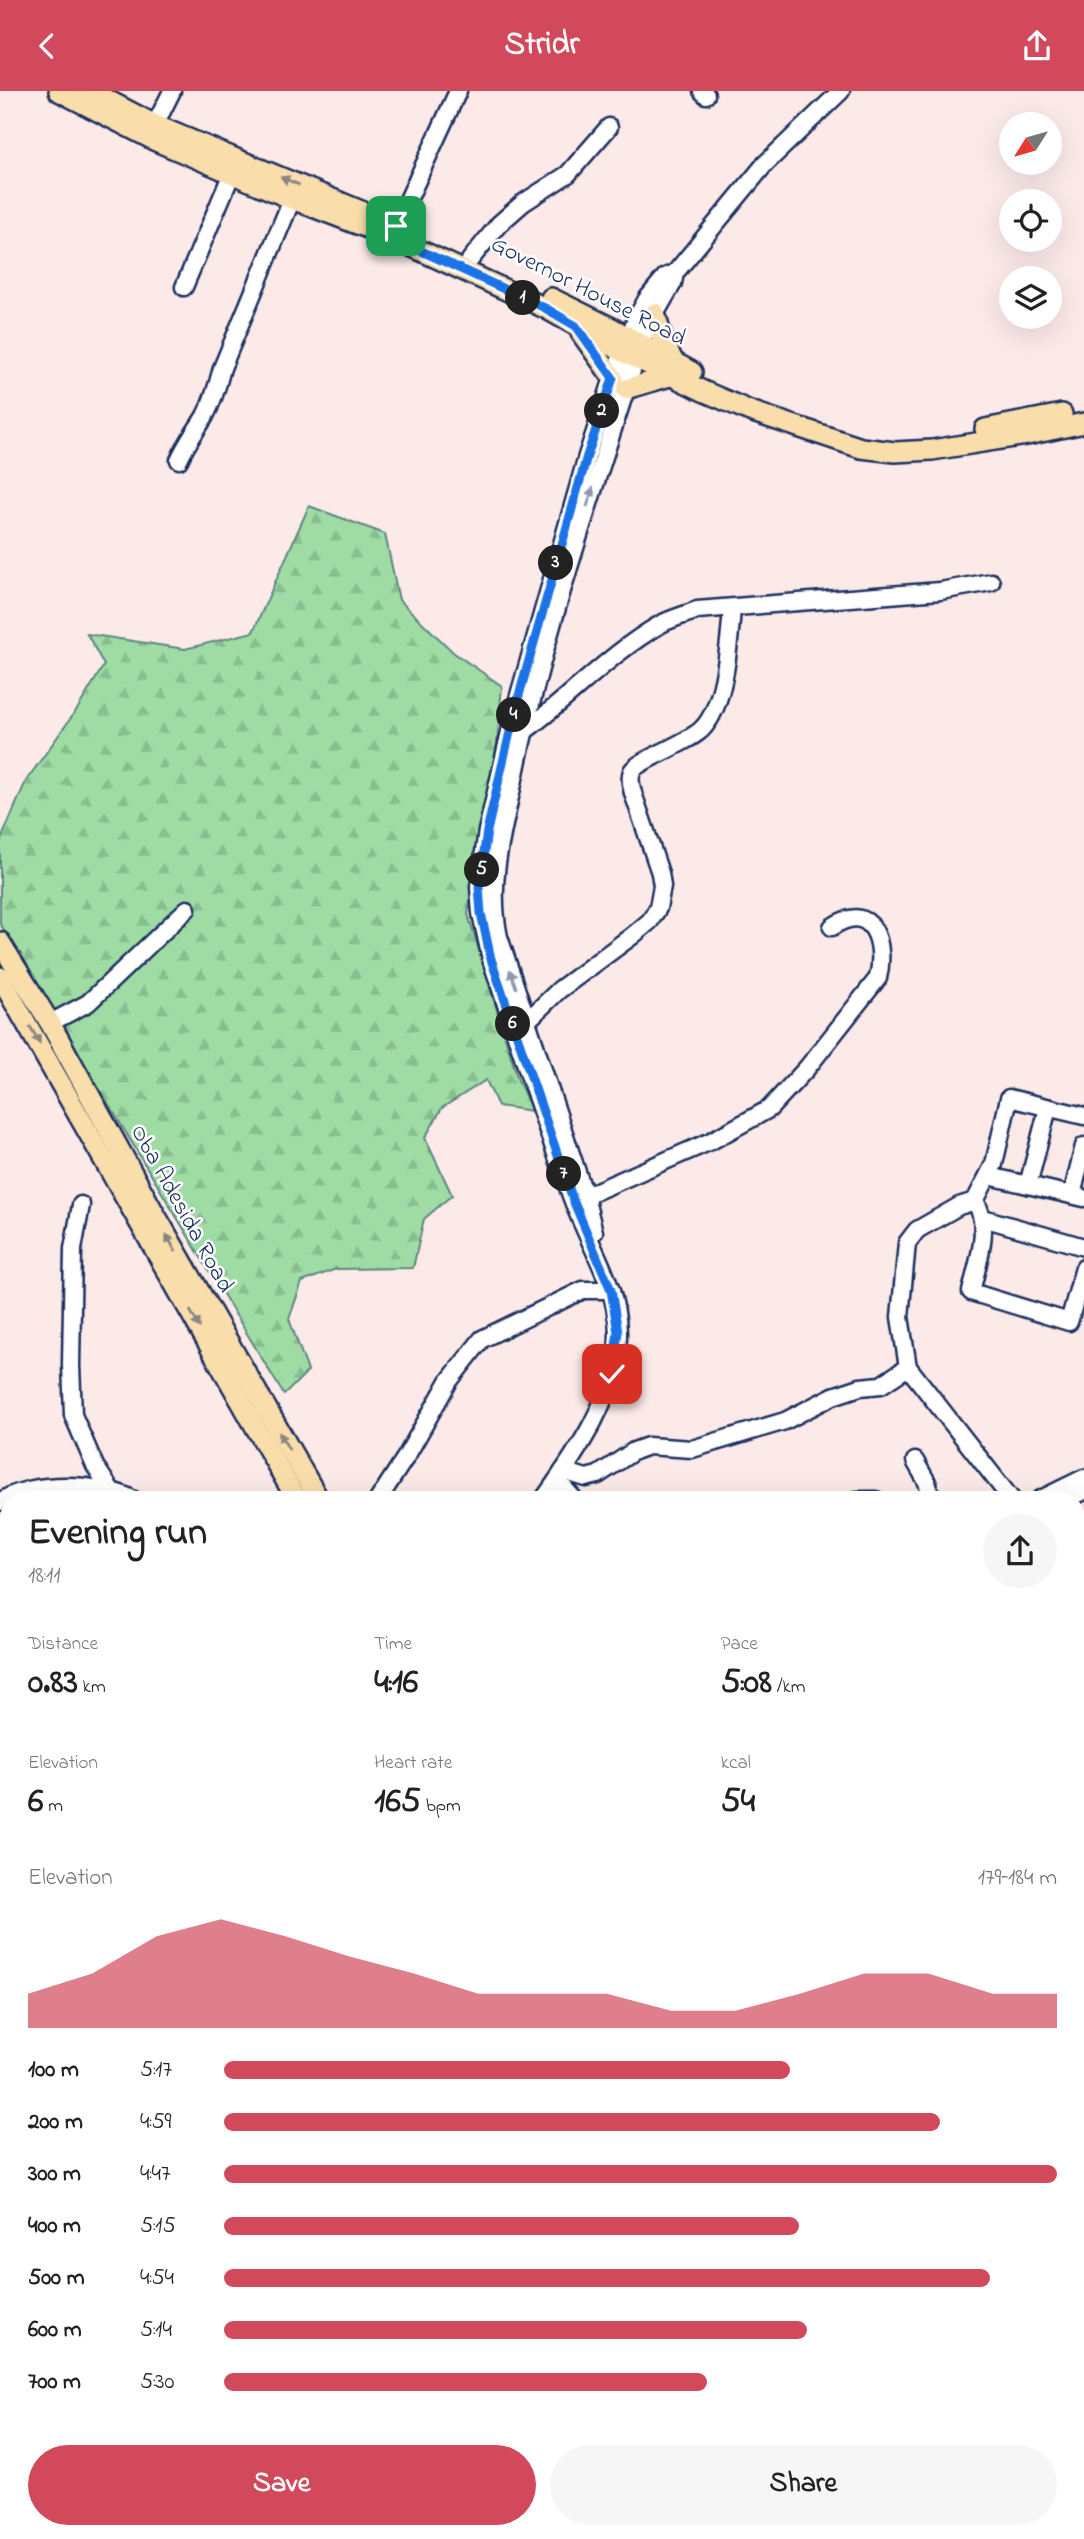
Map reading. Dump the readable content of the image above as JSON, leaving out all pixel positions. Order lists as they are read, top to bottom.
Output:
{
  "streets": {
    "main road": ["Governor House Road", "Oba Adesida Road"]
  },
  "north": "bottom left",
  "page": {
    "header": "Stridr",
    "pins": [
      "1",
      "2",
      "3",
      "4",
      "5",
      "6",
      "7"
    ],
    "heading": ["Evening run", "18:11"],
    "stats": [
      ["Distance", "0.83 km"],
      ["Time", "4:16"],
      ["Pace", "5:08 /km"],
      ["Elevation", "6 m"],
      ["Heart rate", "165 bpm"],
      ["kcal", "54"]
    ],
    "chart": ["Elevation", "179–184 m"],
    "list": [
      {
        "name": "100 m",
        "note": "5:17"
      },
      {
        "name": "200 m",
        "note": "4:59"
      },
      {
        "name": "300 m",
        "note": "4:47"
      },
      {
        "name": "400 m",
        "note": "5:15"
      },
      {
        "name": "500 m",
        "note": "4:54"
      },
      {
        "name": "600 m",
        "note": "5:14"
      },
      {
        "name": "700 m",
        "note": "5:30"
      }
    ],
    "buttons": ["Save", "Share"]
  }
}
